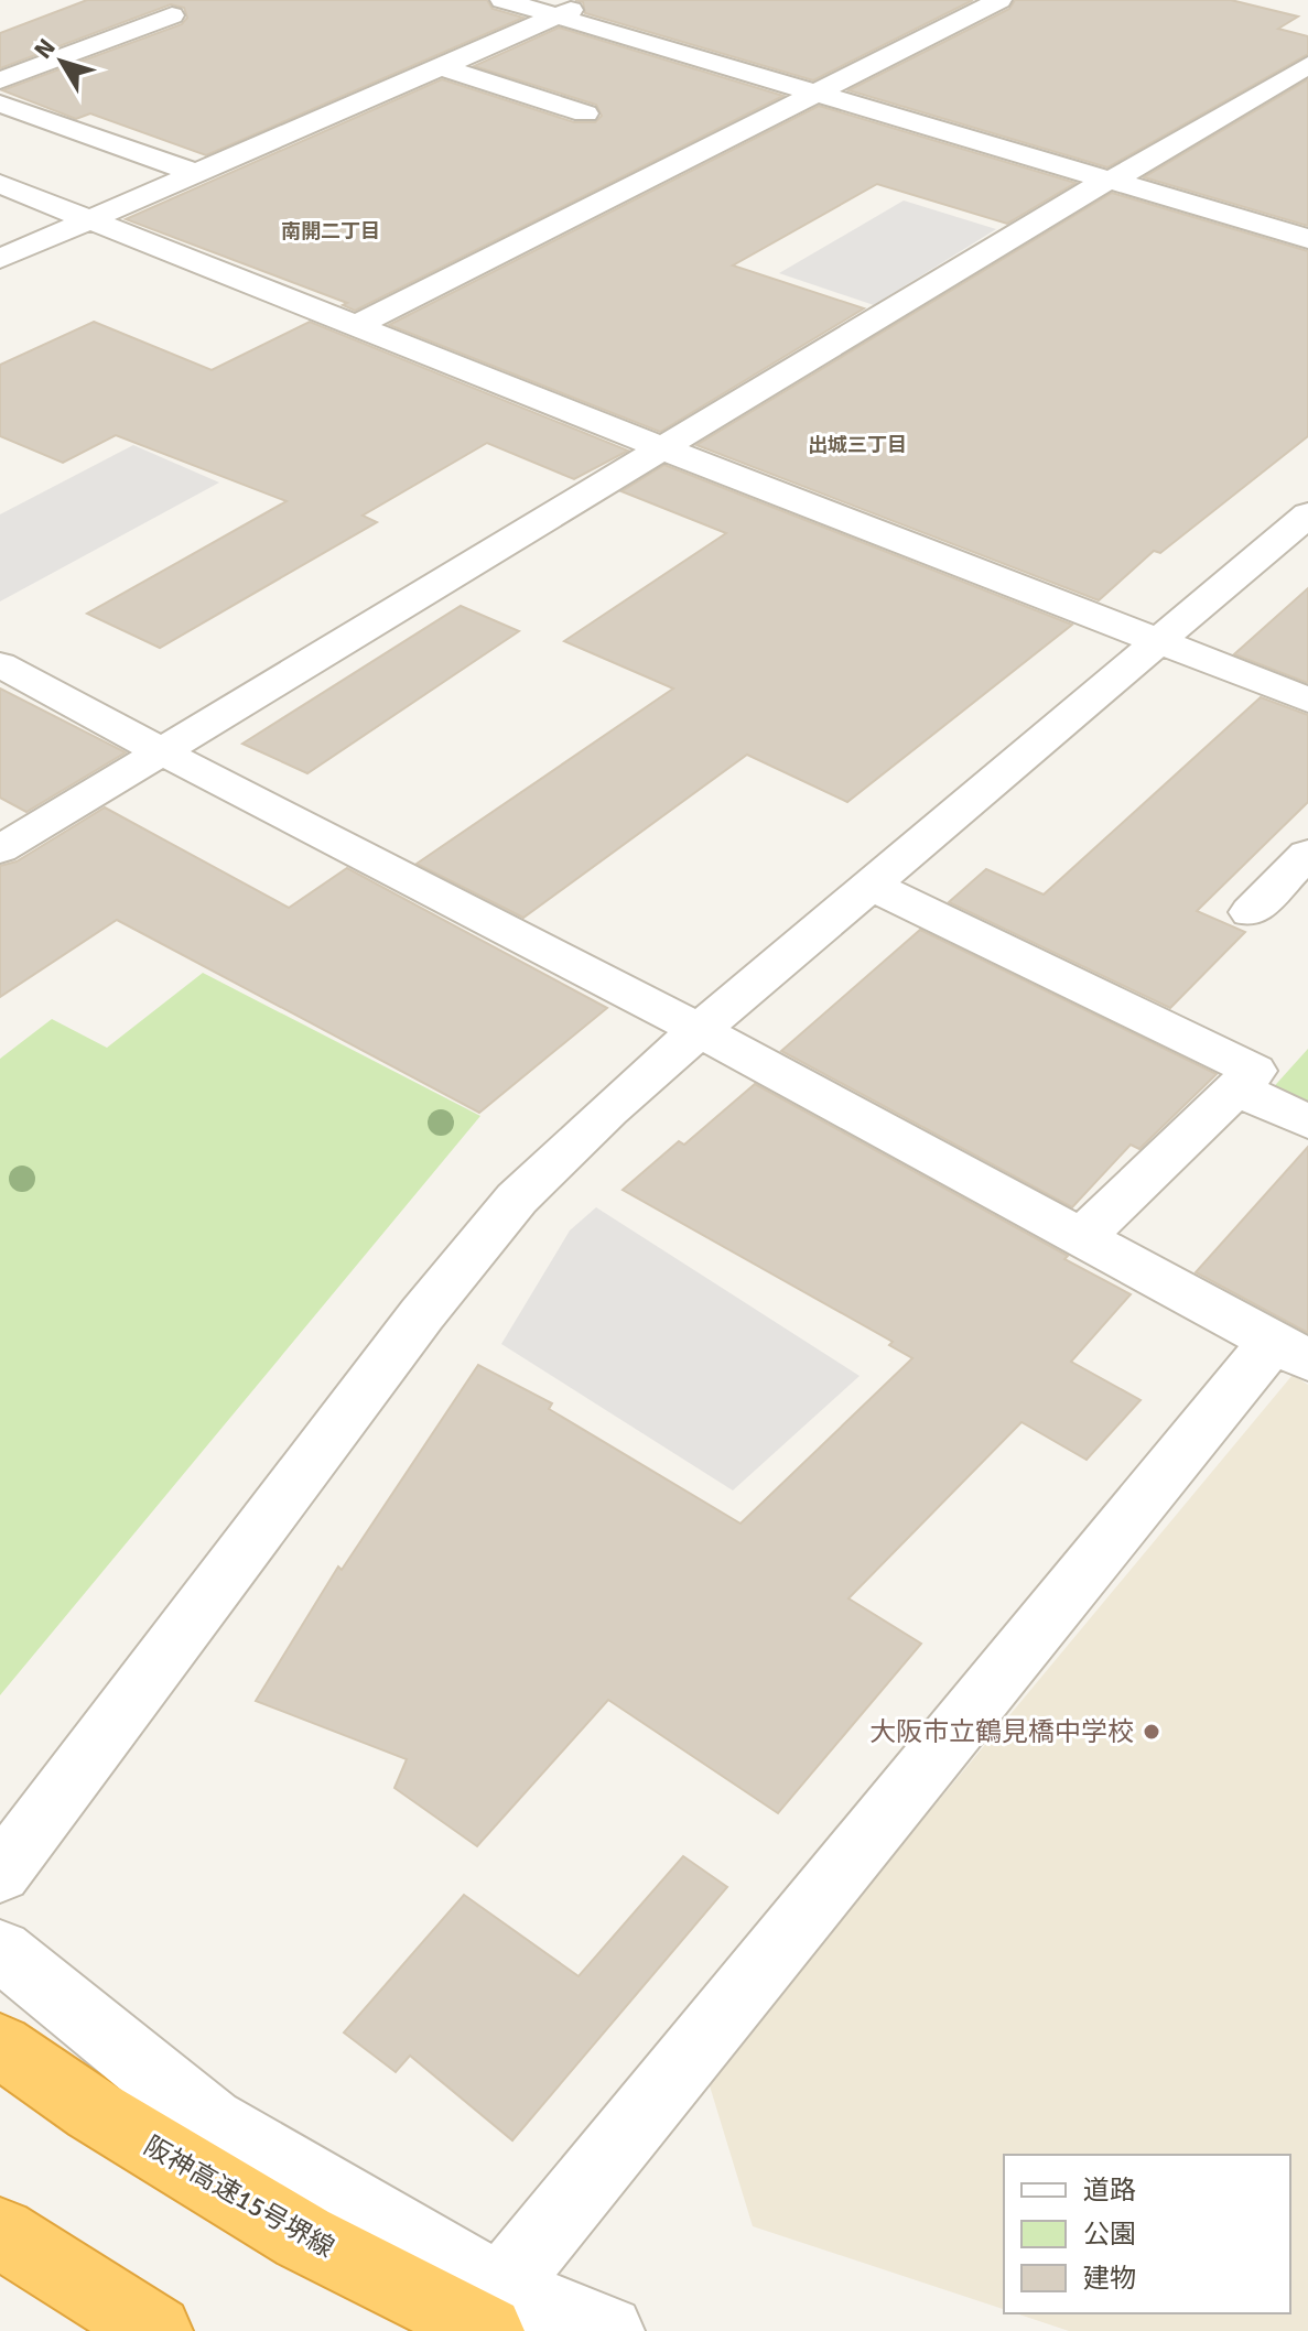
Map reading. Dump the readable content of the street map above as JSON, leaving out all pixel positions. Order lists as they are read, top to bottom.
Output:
{
  "streets": {
    "highway": ["阪神高速15号堺線"]
  },
  "districts": ["南開二丁目", "出城三丁目"],
  "places": ["大阪市立鶴見橋中学校"],
  "legend": ["道路", "公園", "建物"],
  "north": "top left"
}
